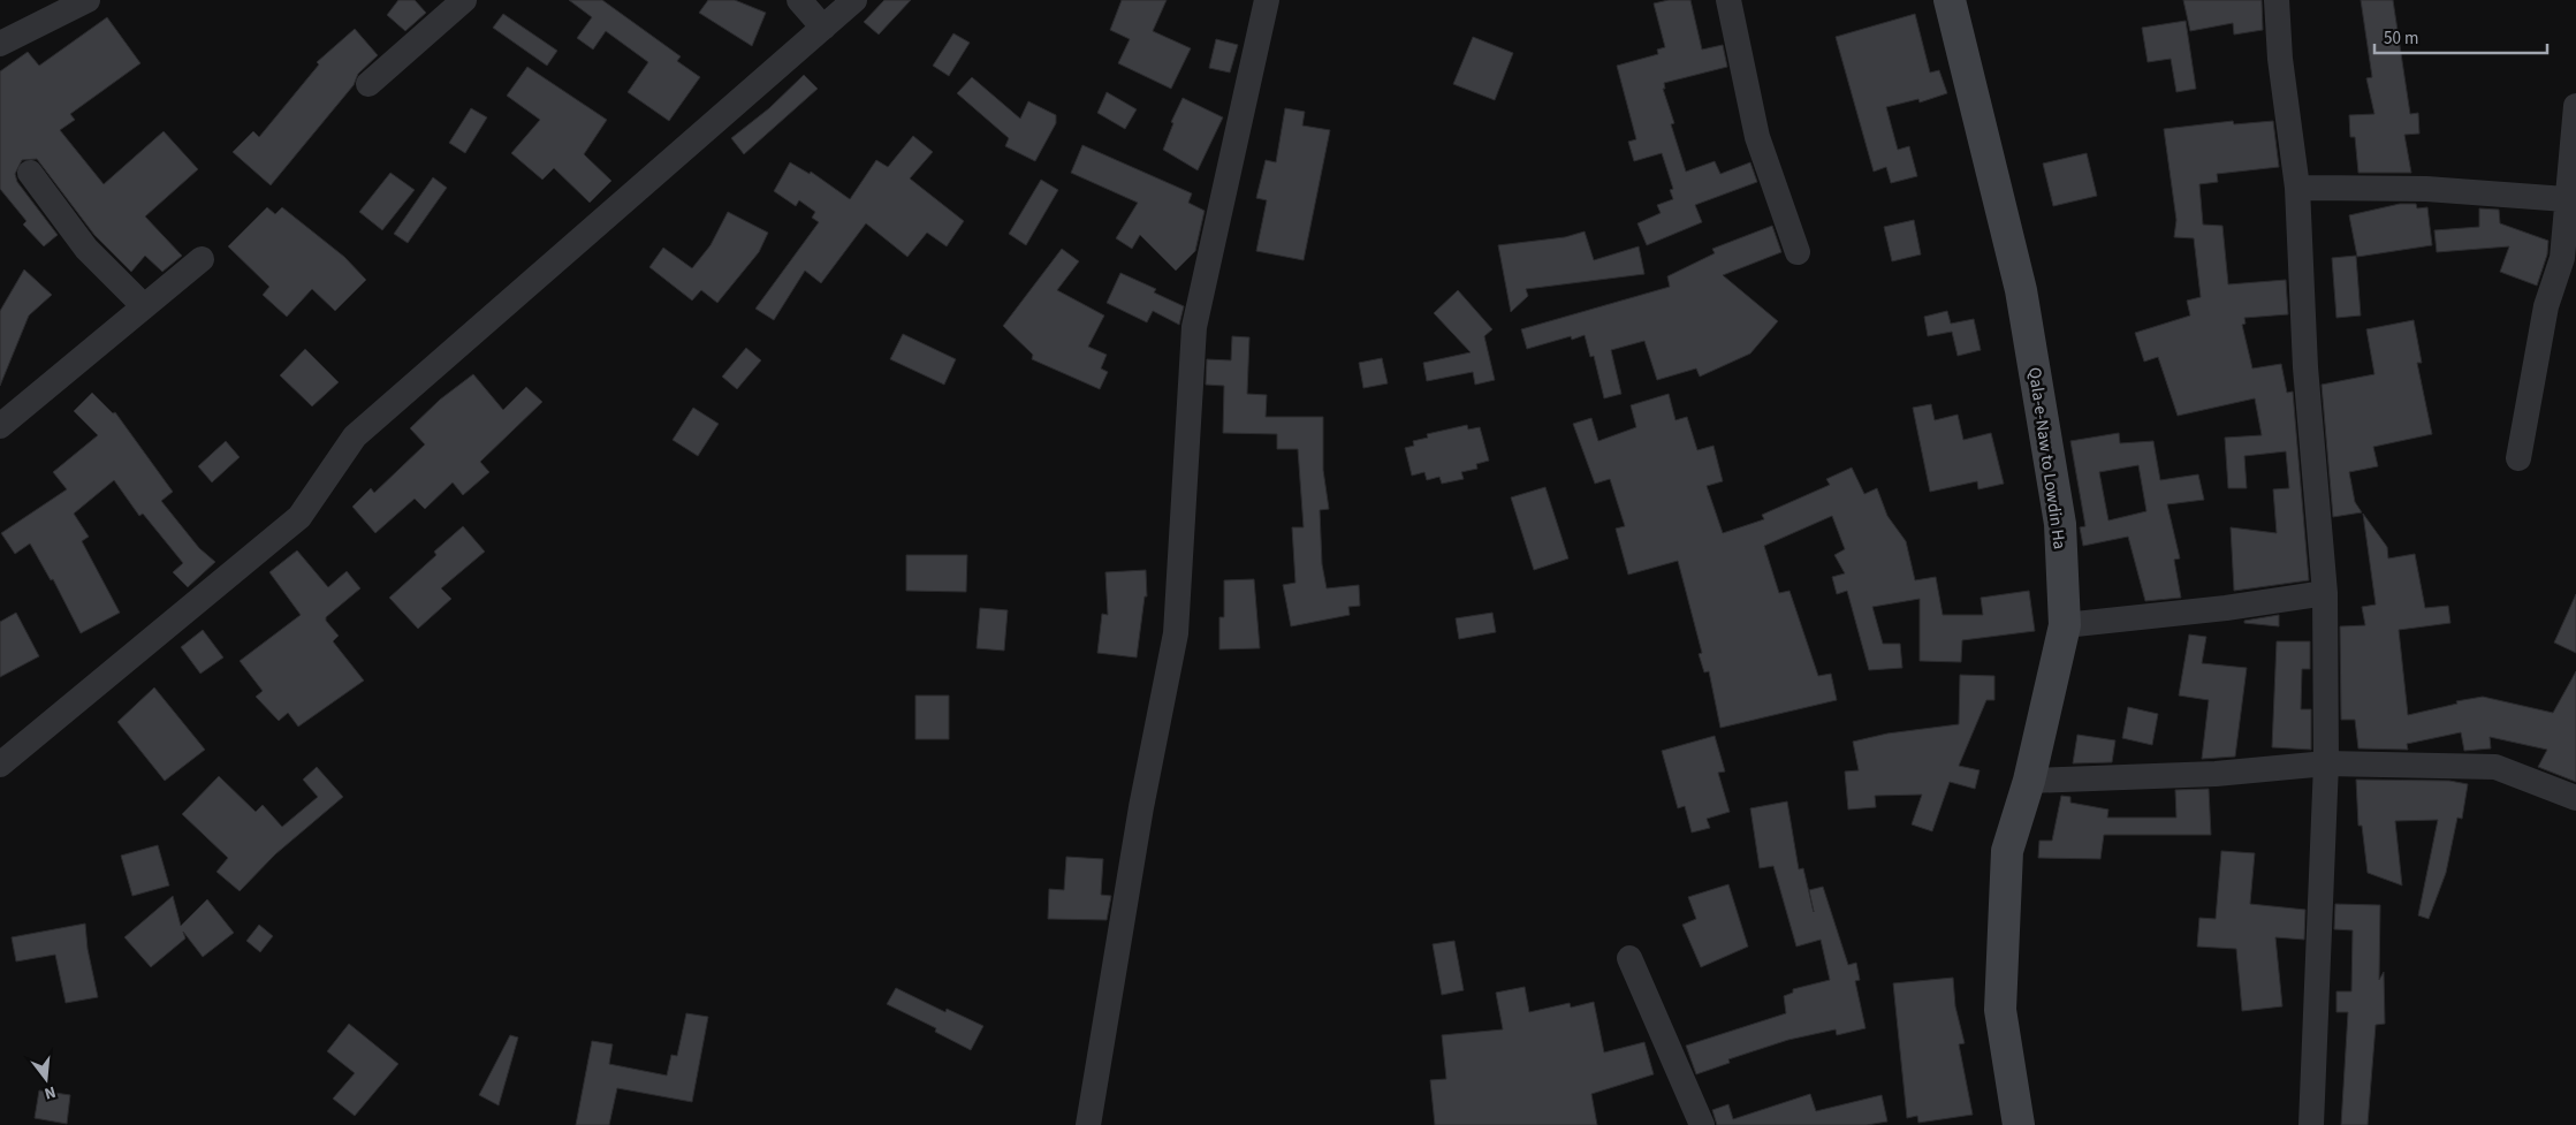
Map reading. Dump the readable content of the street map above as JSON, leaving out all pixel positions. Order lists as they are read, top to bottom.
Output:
{
  "streets": {
    "main road": ["Qala-e-Naw to Lowdin Ha"]
  },
  "scale_bar": "50 m",
  "north": "bottom"
}
